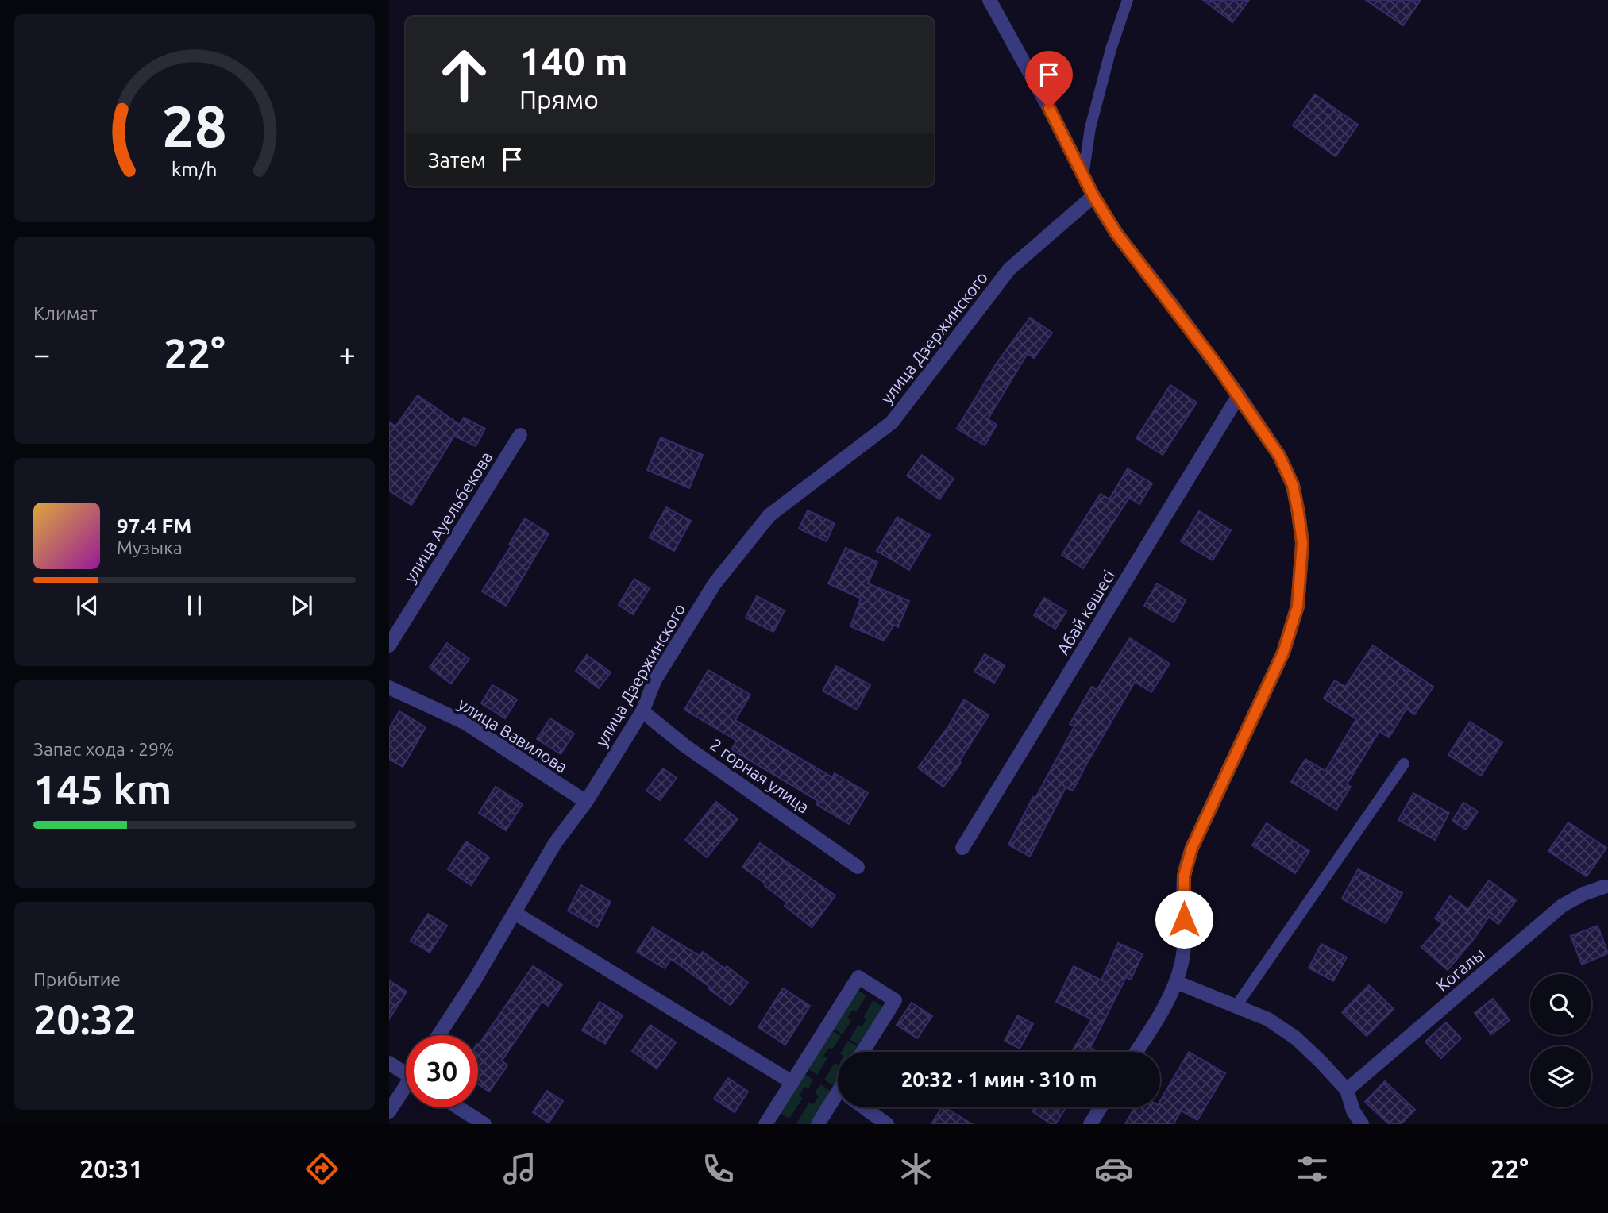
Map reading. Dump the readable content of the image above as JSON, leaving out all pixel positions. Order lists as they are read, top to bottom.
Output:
{
  "streets": {
    "street": [
      "улица Дзержинского",
      "улица Ауельбекова",
      "Абай көшесі",
      "улица Вавилова",
      "2 горная улица",
      "Когалы"
    ]
  },
  "crossings": [
    ["улица Дзержинского", "улица Вавилова"],
    ["улица Дзержинского", "2 горная улица"]
  ],
  "page": {
    "turn": ["140 m", "Прямо"],
    "then": "Затем",
    "tile": [
      "Климат",
      ["Запас хода · 29%", "145 km"],
      ["Прибытие", "20:32"]
    ],
    "heat": ["−", "22°", "+"],
    "song": ["97.4 FM", "Музыка"],
    "limit": "30",
    "trip": "20:32 · 1 мин · 310 m",
    "tabs": ["20:31", "22°"],
    "gauge": ["28", "km/h"]
  }
}
